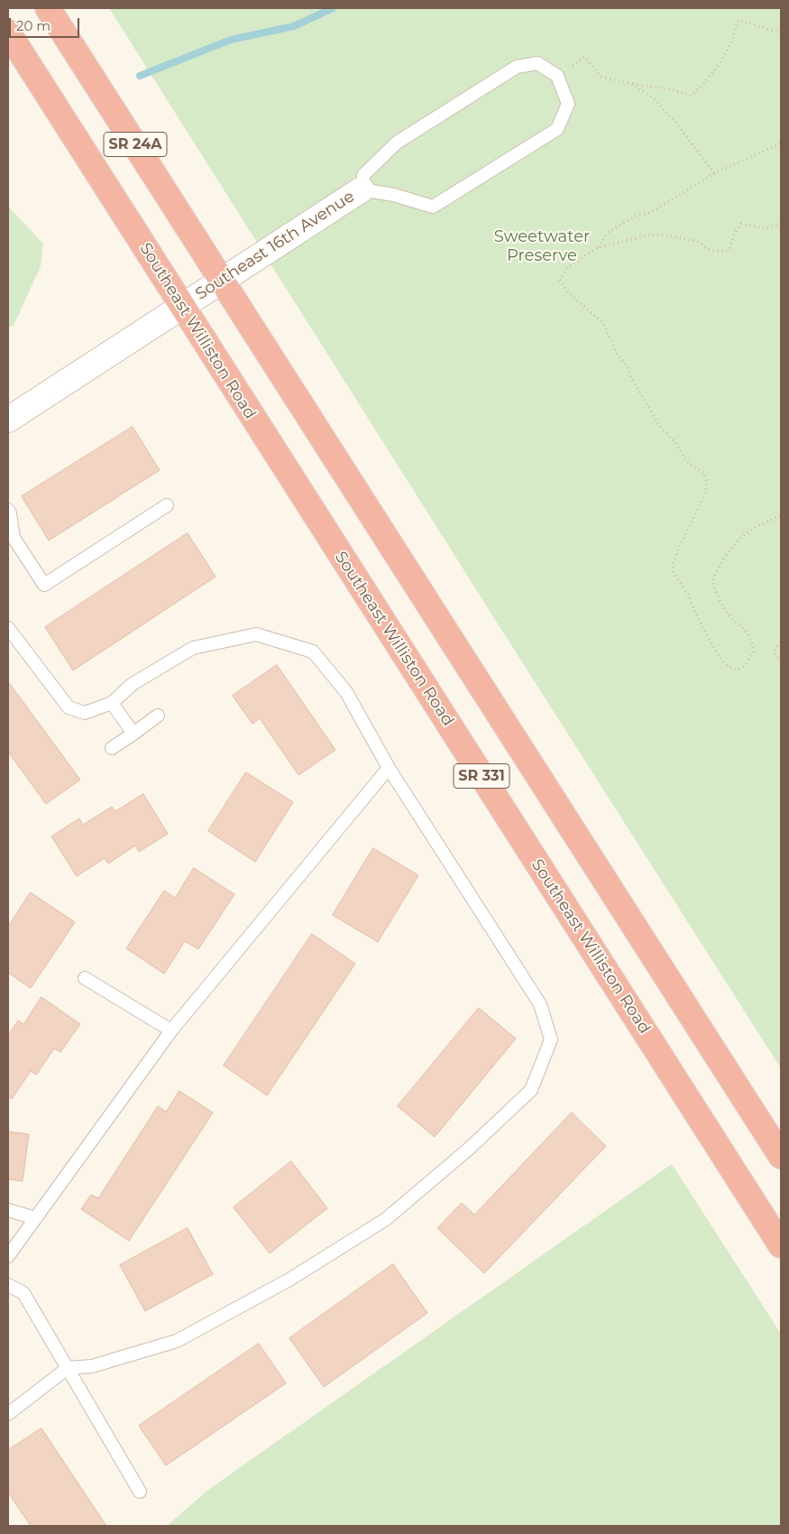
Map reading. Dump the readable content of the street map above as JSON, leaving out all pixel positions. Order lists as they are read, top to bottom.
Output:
{
  "streets": {
    "highway": ["SR 24A", "Southeast Williston Road", "SR 331"],
    "main road": ["Southeast 16th Avenue"]
  },
  "crossings": [
    ["SR 24A", "Southeast 16th Avenue"],
    ["SR 24A", "SR 331"],
    ["Southeast 16th Avenue", "Southeast Williston Road"],
    ["Southeast 16th Avenue", "SR 331"]
  ],
  "parks": ["Sweetwater Preserve"],
  "scale_bar": "20 m"
}
